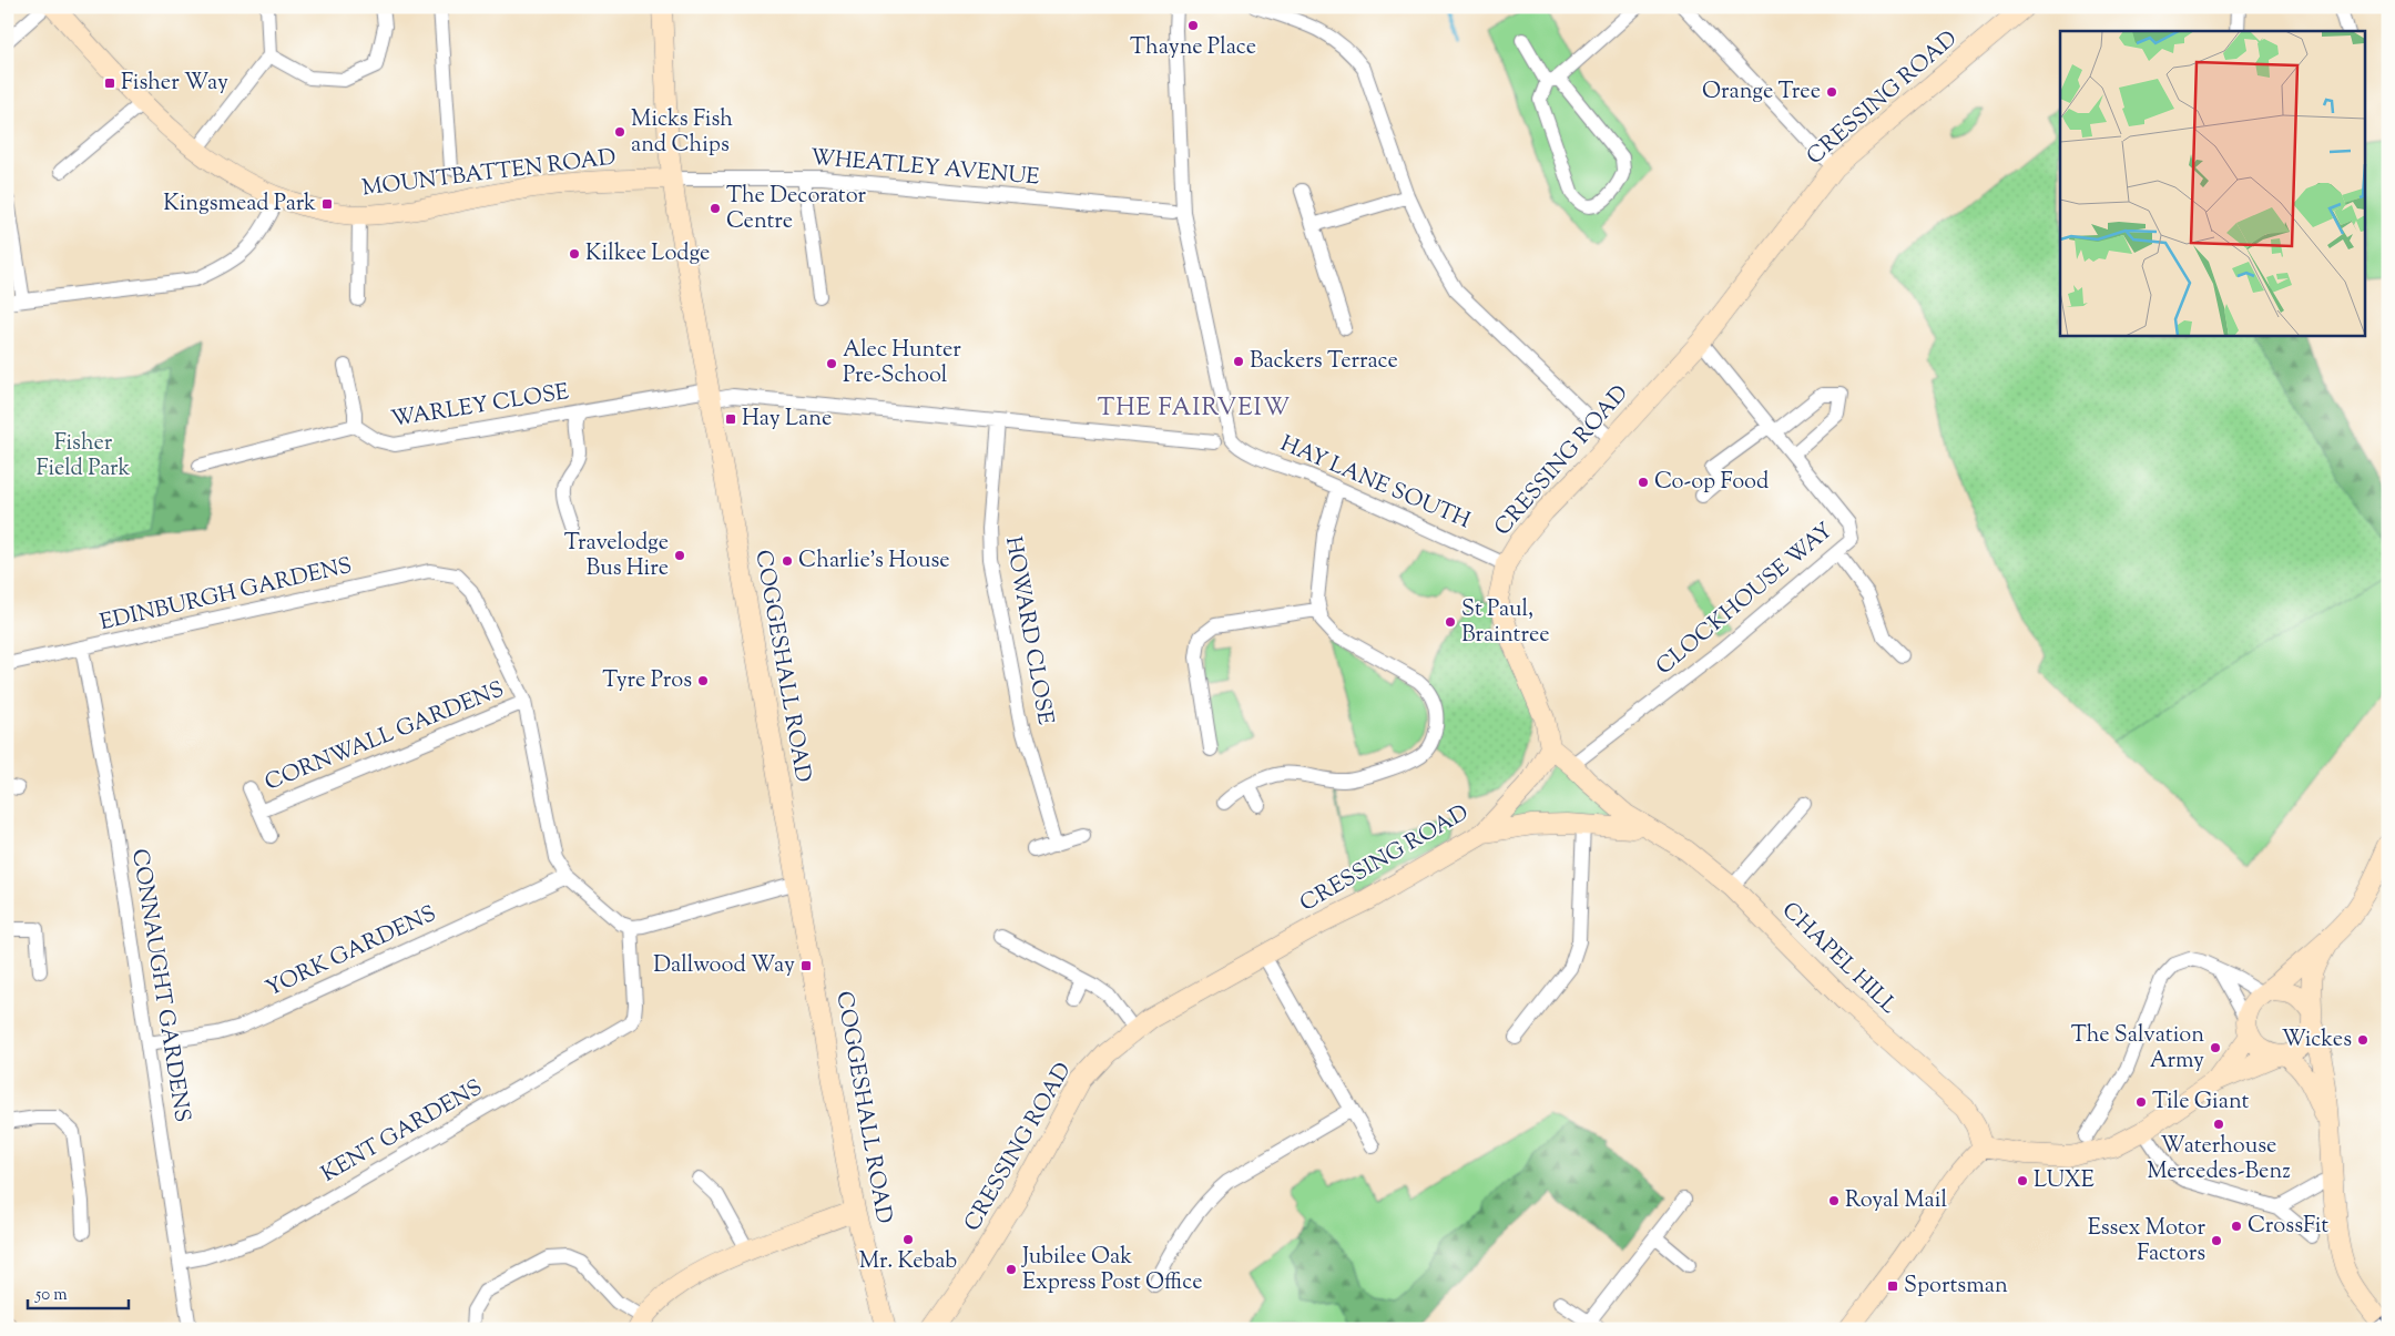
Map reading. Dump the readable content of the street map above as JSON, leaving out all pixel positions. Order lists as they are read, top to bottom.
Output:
{
  "streets": {
    "street": [
      "CRESSING ROAD",
      "WHEATLEY AVENUE",
      "MOUNTBATTEN ROAD",
      "WARLEY CLOSE",
      "HAY LANE SOUTH",
      "EDINBURGH GARDENS",
      "CLOCKHOUSE WAY",
      "HOWARD CLOSE",
      "COGGESHALL ROAD",
      "CORNWALL GARDENS",
      "YORK GARDENS",
      "CHAPEL HILL",
      "CONNAUGHT GARDENS",
      "KENT GARDENS"
    ]
  },
  "crossings": [
    ["CRESSING ROAD", "HAY LANE SOUTH"],
    ["CRESSING ROAD", "CLOCKHOUSE WAY"],
    ["CRESSING ROAD", "CHAPEL HILL"],
    ["WHEATLEY AVENUE", "MOUNTBATTEN ROAD"],
    ["WHEATLEY AVENUE", "COGGESHALL ROAD"],
    ["MOUNTBATTEN ROAD", "COGGESHALL ROAD"],
    ["WARLEY CLOSE", "HOWARD CLOSE"],
    ["WARLEY CLOSE", "COGGESHALL ROAD"],
    ["EDINBURGH GARDENS", "CORNWALL GARDENS"],
    ["EDINBURGH GARDENS", "CONNAUGHT GARDENS"],
    ["CLOCKHOUSE WAY", "CHAPEL HILL"],
    ["YORK GARDENS", "CONNAUGHT GARDENS"],
    ["CONNAUGHT GARDENS", "KENT GARDENS"]
  ],
  "districts": ["THE FAIRVEIW"],
  "parks": ["Fisher Field Park"],
  "places": {
    "other": [
      "Thayne Place",
      "Orange Tree",
      "Micks Fish and Chips",
      "The Decorator Centre",
      "Kilkee Lodge",
      "Backers Terrace",
      "Alec Hunter Pre-School",
      "Co-op Food",
      "Travelodge Bus Hire",
      "Charlie's House",
      "St Paul, Braintree",
      "Tyre Pros",
      "Wickes",
      "The Salvation Army",
      "Tile Giant",
      "Waterhouse Mercedes-Benz",
      "LUXE",
      "Royal Mail",
      "CrossFit",
      "Mr. Kebab",
      "Essex Motor Factors",
      "Jubilee Oak Express Post Office"
    ],
    "transit": [
      "Fisher Way",
      "Kingsmead Park",
      "Hay Lane",
      "Dallwood Way",
      "Sportsman"
    ]
  },
  "scale_bar": "50 m"
}
